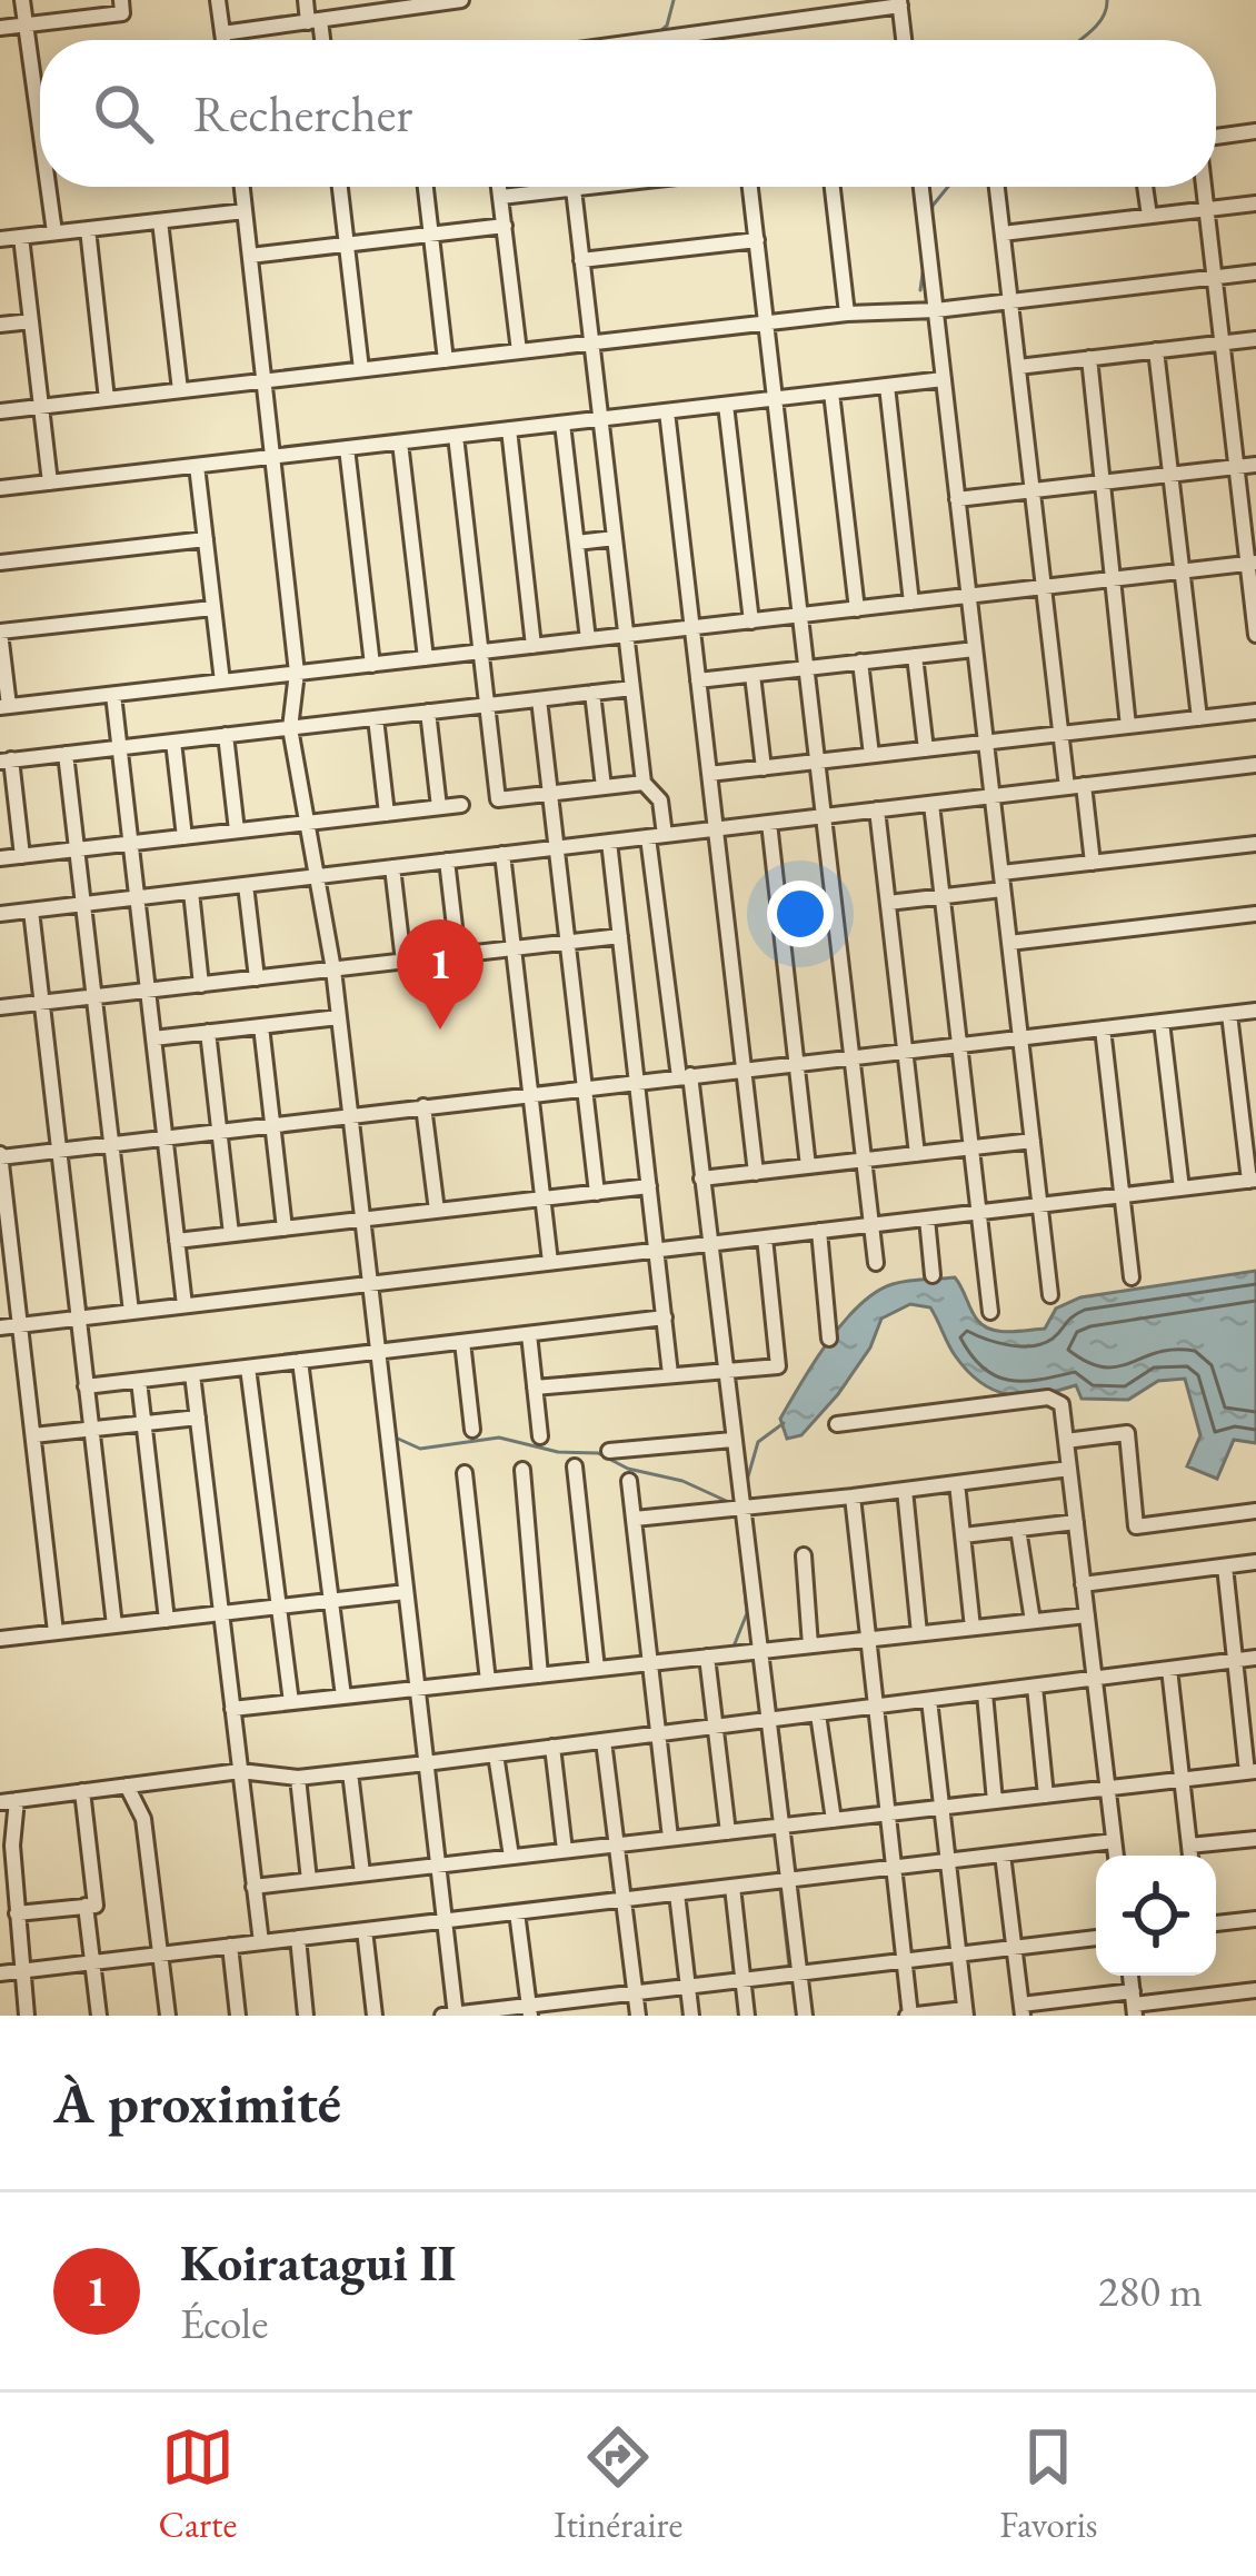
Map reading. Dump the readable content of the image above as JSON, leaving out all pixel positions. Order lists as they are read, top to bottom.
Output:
{
  "page": {
    "search": "Rechercher",
    "pins": "1",
    "heading": "À proximité",
    "list": [
      {
        "mark": "1",
        "name": "Koiratagui II",
        "note": "École",
        "value": "280 m"
      }
    ],
    "nav": ["Carte", "Itinéraire", "Favoris"]
  }
}
